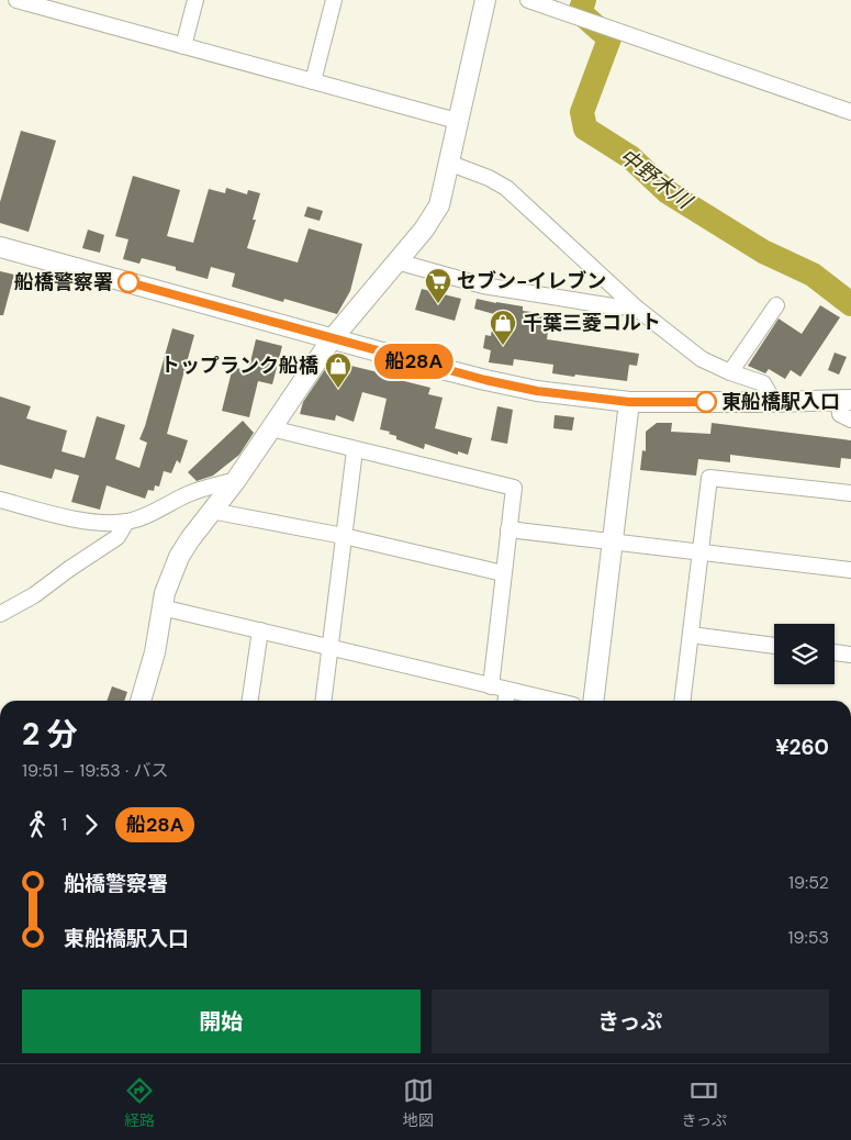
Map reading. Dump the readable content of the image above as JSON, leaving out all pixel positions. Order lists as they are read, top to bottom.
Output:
{
  "water": ["中野木川"],
  "places": {
    "other": ["船橋警察署", "東船橋駅入口"],
    "supermarket": ["セブン-イレブン"],
    "shop": ["千葉三菱コルト", "トップランク船橋"]
  },
  "lines": ["bus line 船28A"],
  "page": {
    "on_map": "船28A",
    "heading": ["2 分", "19:51 – 19:53 · バス", "¥260"],
    "legs": ["1", "船28A"],
    "list": [
      {
        "name": "船橋警察署",
        "value": "19:52"
      },
      {
        "name": "東船橋駅入口",
        "value": "19:53"
      }
    ],
    "buttons": ["開始", "きっぷ"],
    "tabs": ["経路", "地図", "きっぷ"]
  }
}
